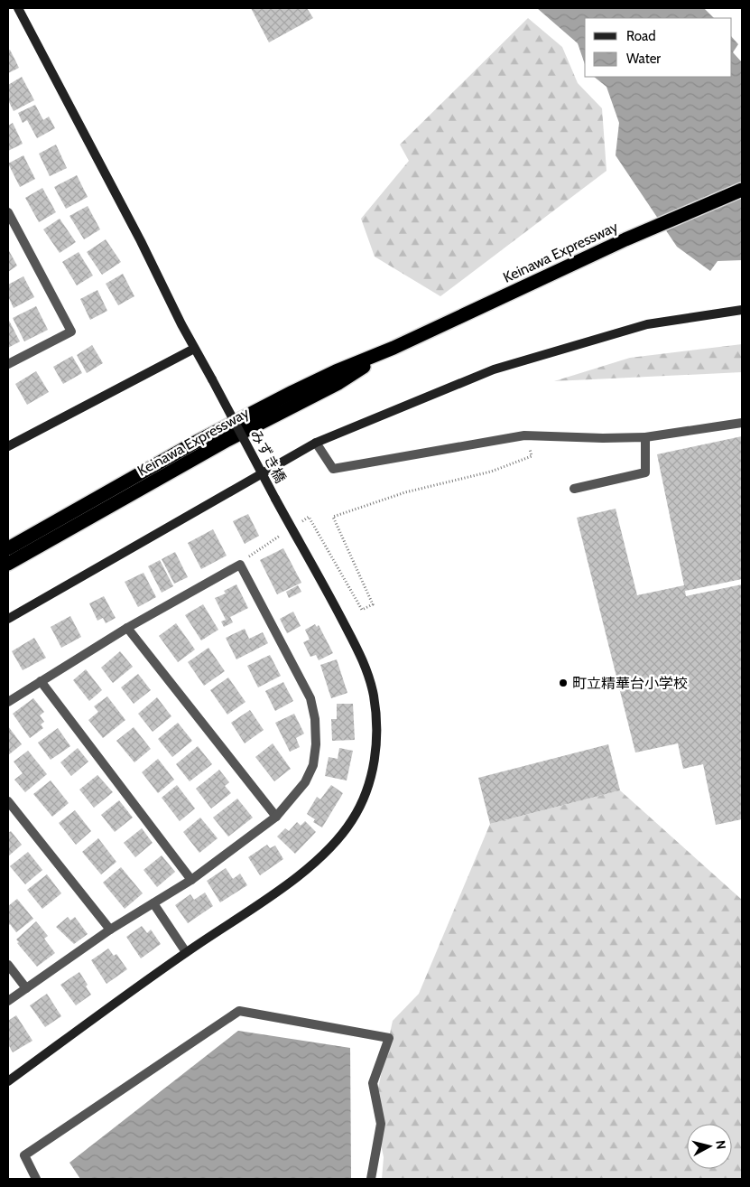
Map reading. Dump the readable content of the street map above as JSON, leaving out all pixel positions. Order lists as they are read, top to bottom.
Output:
{
  "streets": {
    "highway": ["Keinawa Expressway"],
    "street": ["みずき橋"]
  },
  "places": ["町立精華台小学校"],
  "legend": ["Road", "Water"],
  "north": "right"
}
